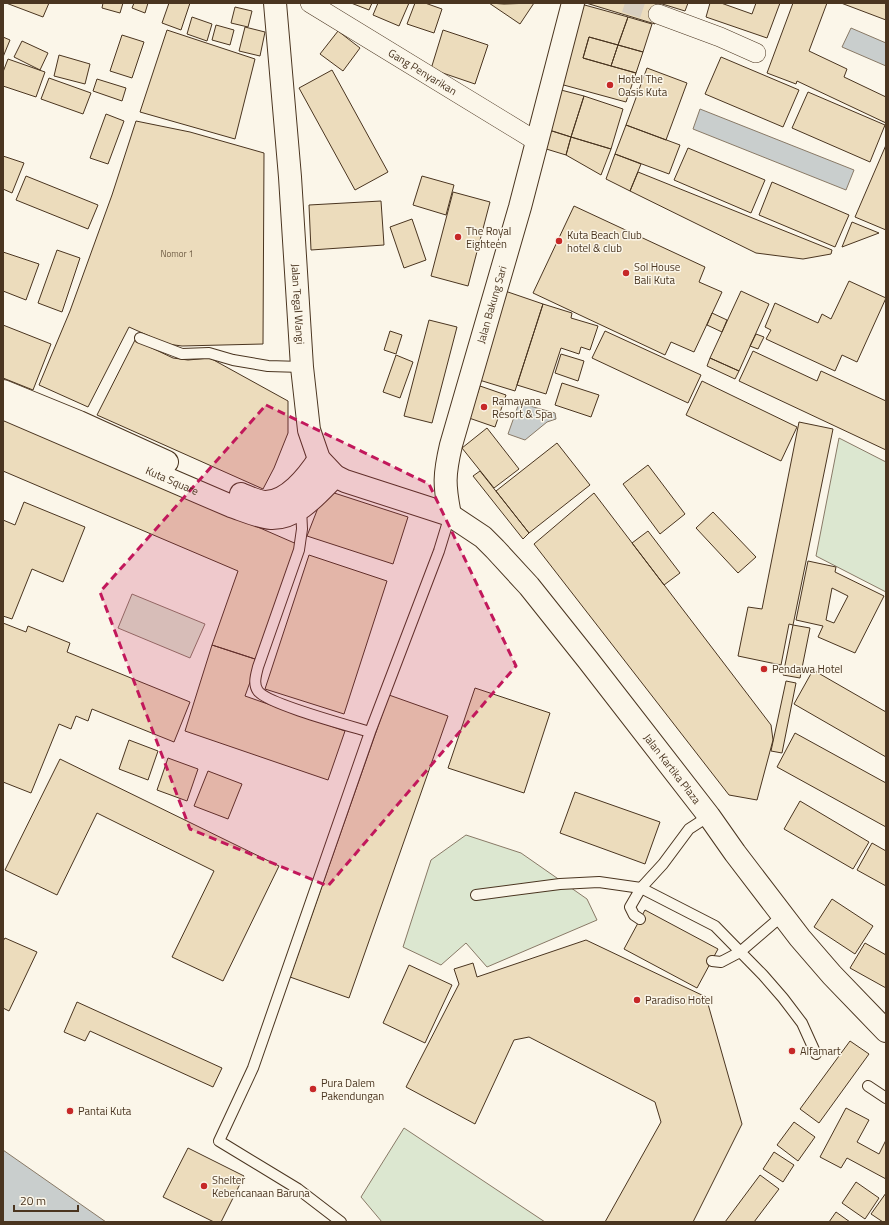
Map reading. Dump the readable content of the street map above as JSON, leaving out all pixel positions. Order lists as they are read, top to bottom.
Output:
{
  "streets": {
    "main road": [
      "Jalan Tegal Wangi",
      "Jalan Bakung Sari",
      "Kuta Square",
      "Jalan Kartika Plaza"
    ],
    "street": ["Gang Penyarikan"]
  },
  "crossings": [
    ["Gang Penyarikan", "Jalan Bakung Sari"],
    ["Jalan Tegal Wangi", "Jalan Bakung Sari"],
    ["Jalan Tegal Wangi", "Kuta Square"],
    ["Jalan Tegal Wangi", "Jalan Kartika Plaza"],
    ["Jalan Bakung Sari", "Jalan Kartika Plaza"]
  ],
  "places": [
    "Hotel The Oasis Kuta",
    "The Royal Eighteen",
    "Kuta Beach Club hotel & club",
    "Sol House Bali Kuta",
    "Ramayana Resort & Spa",
    "Pendawa Hotel",
    "Paradiso Hotel",
    "Alfamart",
    "Pura Dalem Pakendungan",
    "Pantai Kuta",
    "Shelter Kebencanaan Baruna"
  ],
  "house_numbers": ["Nomor 1"],
  "scale_bar": "20 m"
}
